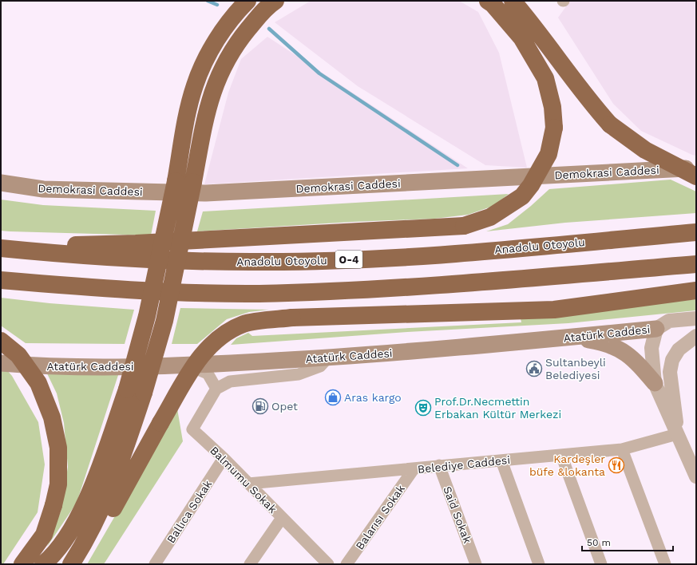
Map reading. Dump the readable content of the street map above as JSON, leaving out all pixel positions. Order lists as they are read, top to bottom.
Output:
{
  "streets": {
    "highway": ["Anadolu Otoyolu", "O-4"],
    "main road": ["Demokrasi Caddesi", "Atatürk Caddesi"],
    "street": [
      "Belediye Caddesi",
      "Balmumu Sokak",
      "Ballıca Sokak",
      "Said Sokak",
      "Balarısı Sokak"
    ]
  },
  "crossings": [
    ["Belediye Caddesi", "Balmumu Sokak"],
    ["Belediye Caddesi", "Said Sokak"],
    ["Belediye Caddesi", "Balarısı Sokak"],
    ["Balmumu Sokak", "Ballıca Sokak"]
  ],
  "places": {
    "public building": ["Sultanbeyli Belediyesi"],
    "shop": ["Aras kargo"],
    "fuel station": ["Opet"],
    "theatre": ["Prof.Dr.Necmettin Erbakan Kültür Merkezi"],
    "restaurant": ["Kardeşler büfe &lokanta"]
  },
  "scale_bar": "50 m"
}
